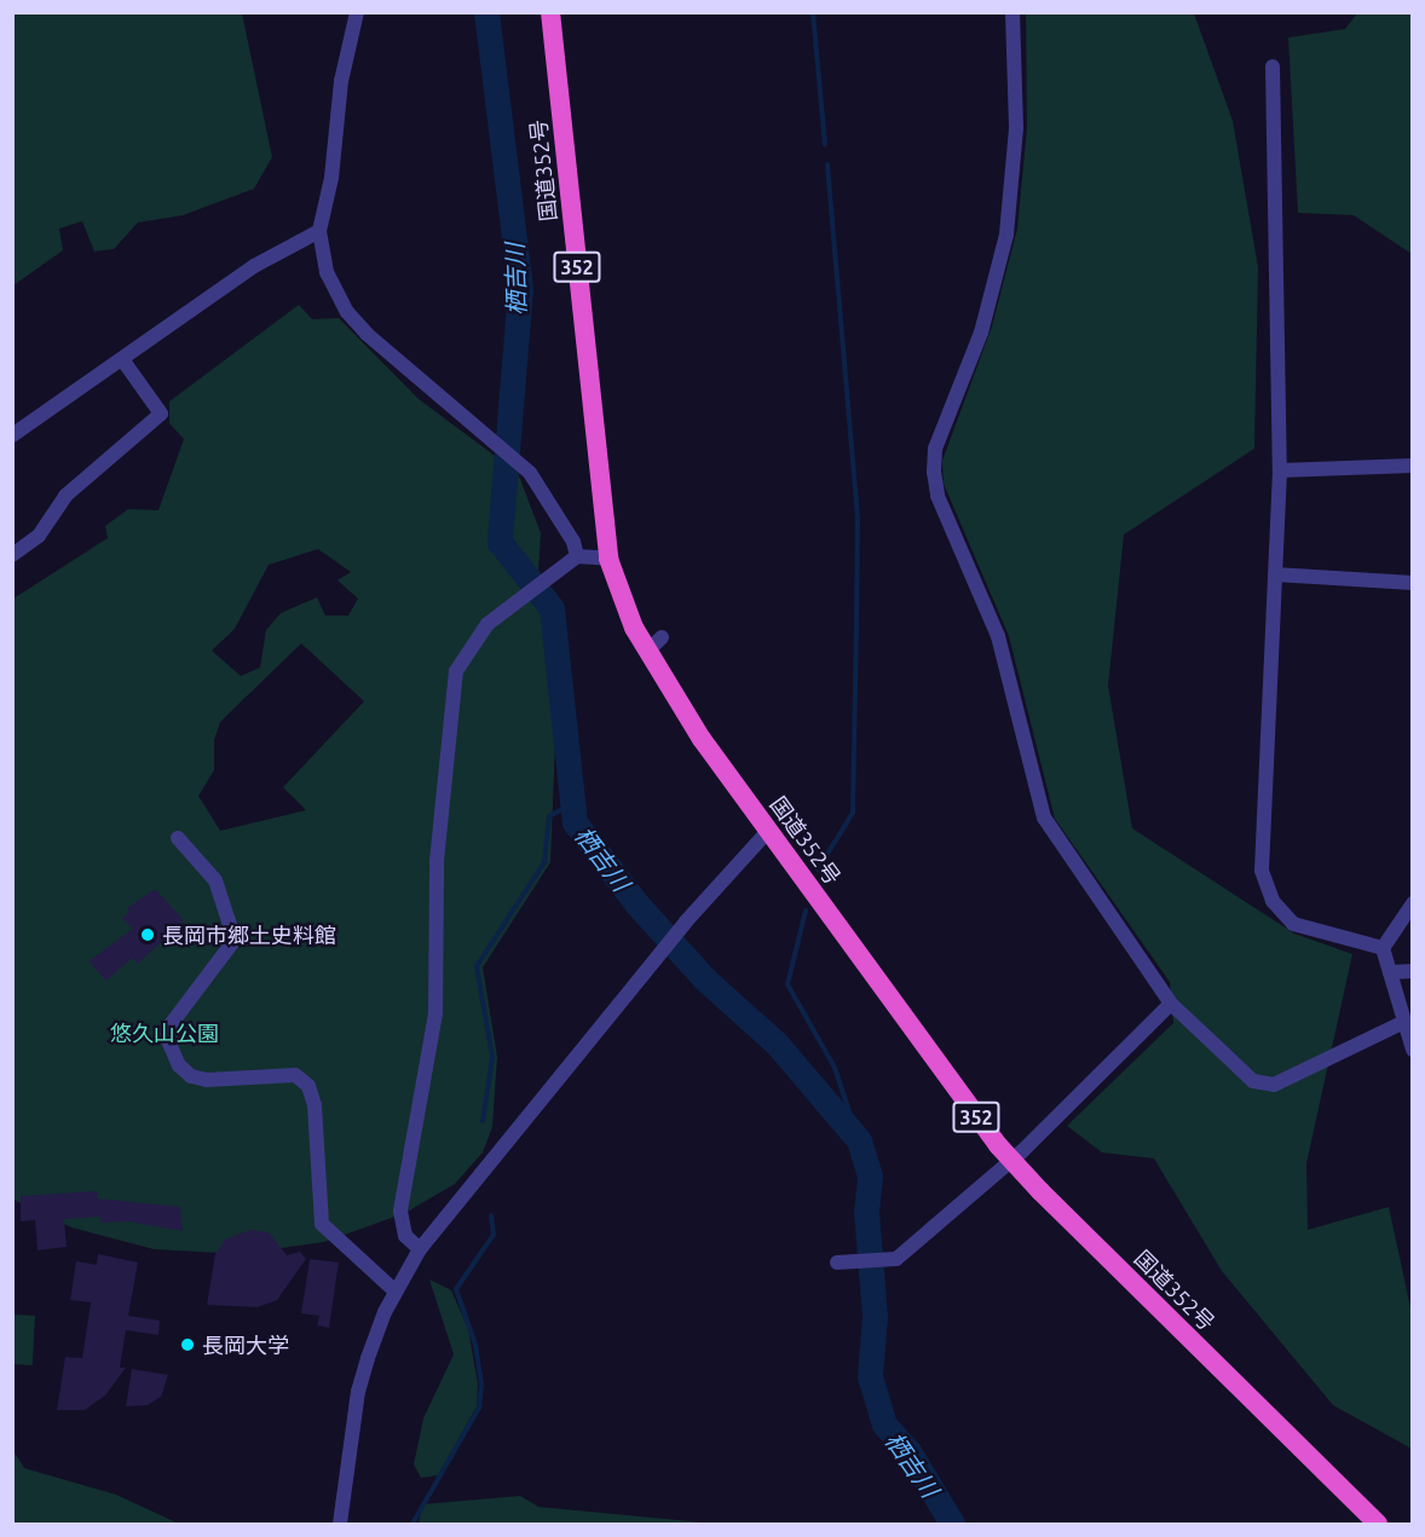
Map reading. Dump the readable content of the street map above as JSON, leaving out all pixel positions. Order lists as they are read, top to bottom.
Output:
{
  "streets": {
    "highway": ["国道352号", "352"]
  },
  "water": ["栖吉川"],
  "parks": ["悠久山公園"],
  "places": ["長岡市郷土史料館", "長岡大学"]
}
